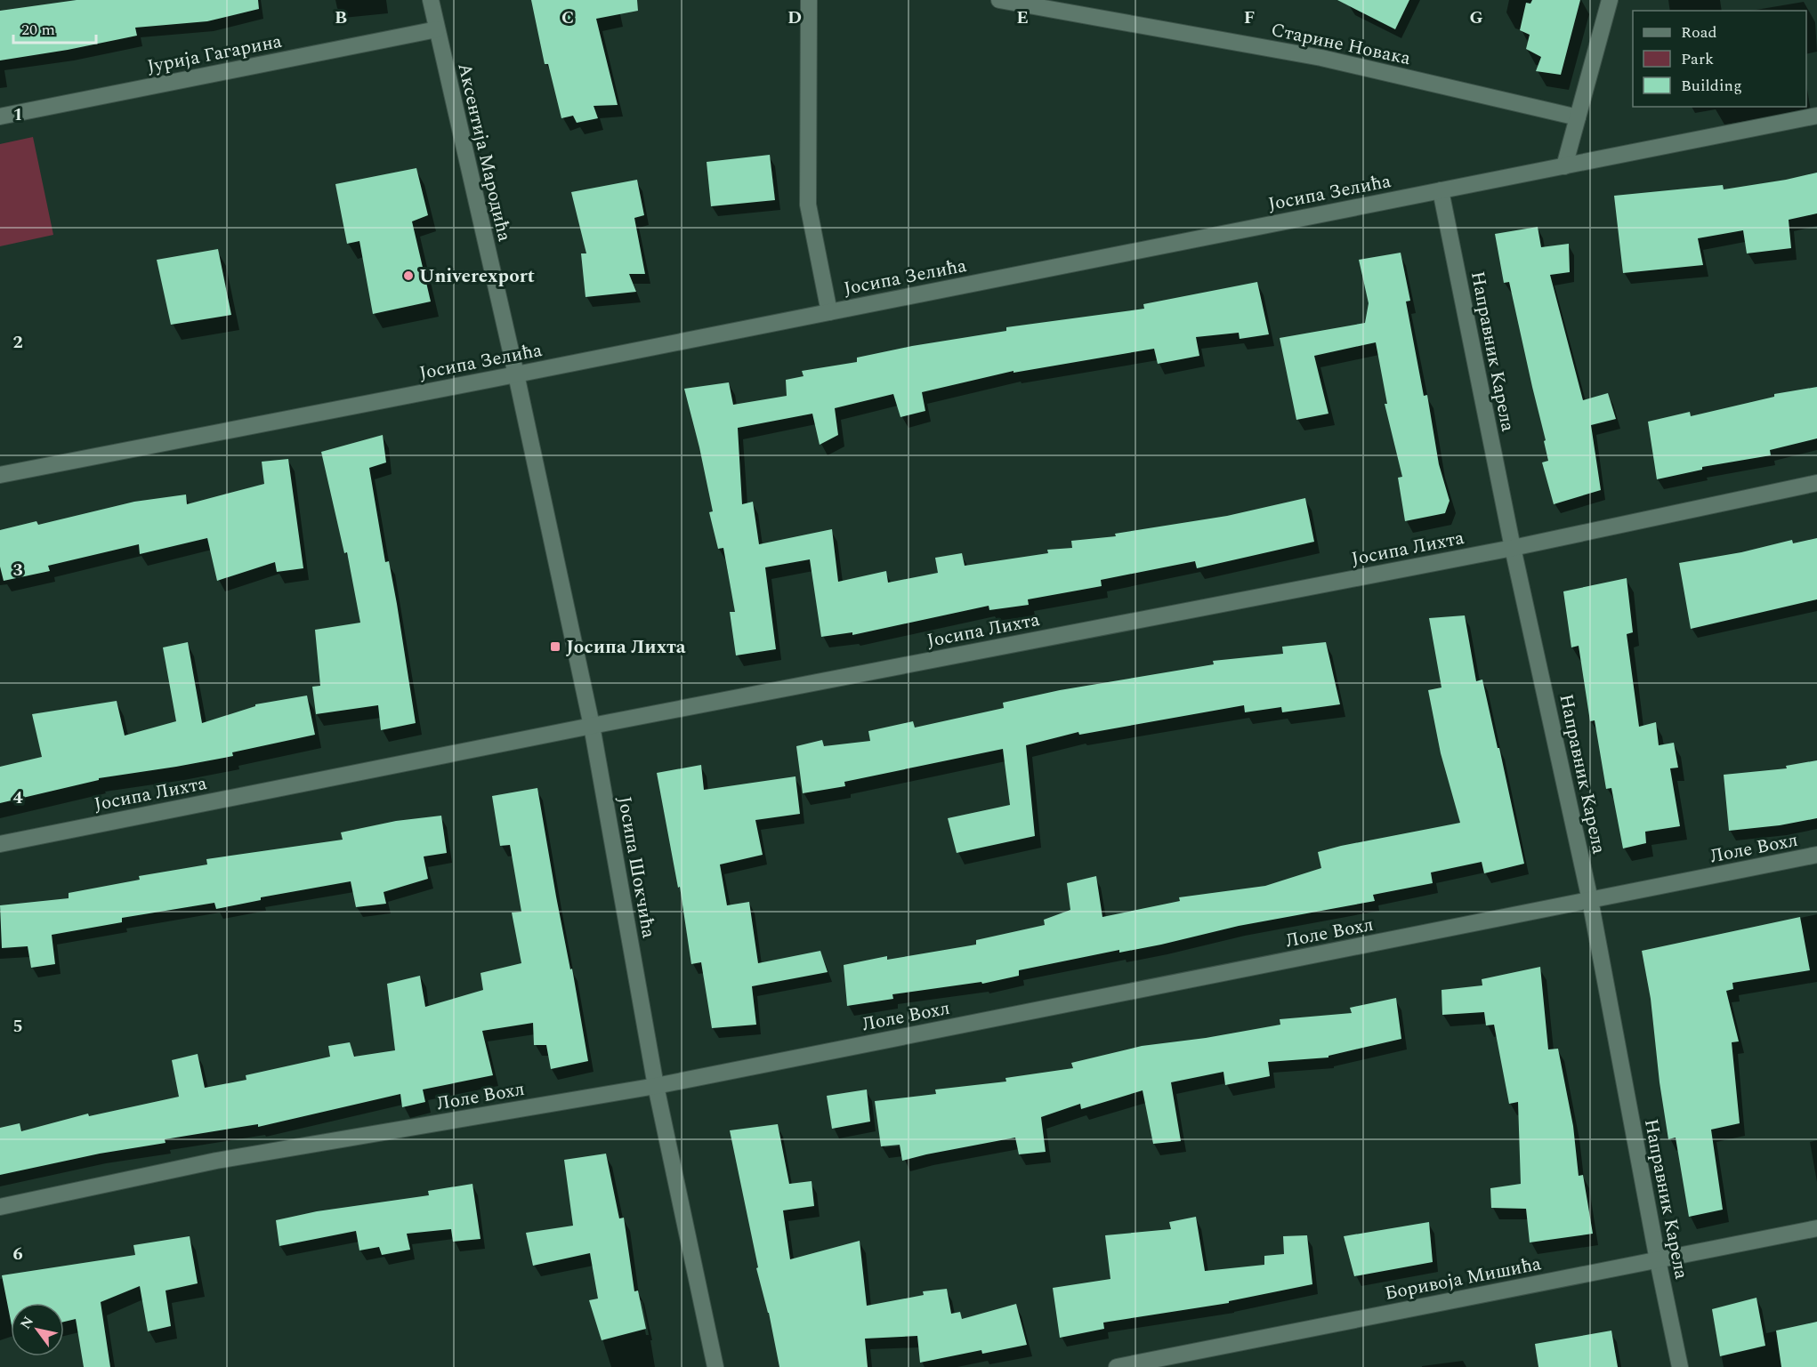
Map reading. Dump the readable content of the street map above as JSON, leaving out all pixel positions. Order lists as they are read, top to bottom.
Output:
{
  "streets": {
    "street": [
      "Старине Новака",
      "Јурија Гагарина",
      "Аксентија Мародића",
      "Јосипа Зелића",
      "Направник Карела",
      "Јосипа Лихта",
      "Лоле Вохл",
      "Јосипа Шокчића",
      "Боривоја Мишића"
    ]
  },
  "crossings": [
    ["Јурија Гагарина", "Аксентија Мародића"],
    ["Аксентија Мародића", "Јосипа Зелића"],
    ["Аксентија Мародића", "Јосипа Шокчића"],
    ["Јосипа Зелића", "Направник Карела"],
    ["Јосипа Зелића", "Јосипа Шокчића"],
    ["Направник Карела", "Јосипа Лихта"],
    ["Направник Карела", "Лоле Вохл"],
    ["Направник Карела", "Боривоја Мишића"],
    ["Јосипа Лихта", "Јосипа Шокчића"],
    ["Лоле Вохл", "Јосипа Шокчића"]
  ],
  "places": {
    "other": ["Univerexport"],
    "transit": ["Јосипа Лихта"]
  },
  "legend": ["Road", "Park", "Building"],
  "scale_bar": "20 m",
  "north": "top left",
  "grid": {
    "columns": [
      "B",
      "C",
      "D",
      "E",
      "F",
      "G"
    ],
    "rows": [
      "1",
      "2",
      "3",
      "4",
      "5",
      "6"
    ]
  }
}
